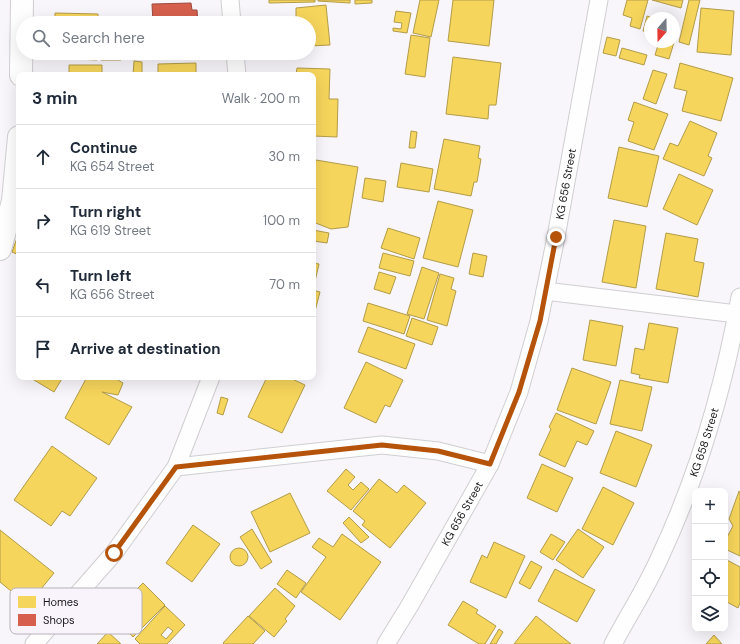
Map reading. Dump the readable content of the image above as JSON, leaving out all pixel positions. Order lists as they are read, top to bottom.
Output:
{
  "streets": {
    "street": ["KG 656 Street", "KG 658 Street"]
  },
  "legend": ["Homes", "Shops"],
  "north": "bottom",
  "page": {
    "search": "Search here",
    "heading": ["3 min", "Walk · 200 m"],
    "list": [
      ["Continue", "KG 654 Street", "30 m"],
      ["Turn right", "KG 619 Street", "100 m"],
      ["Turn left", "KG 656 Street", "70 m"],
      "Arrive at destination"
    ],
    "map_buttons": ["+", "−"]
  }
}
